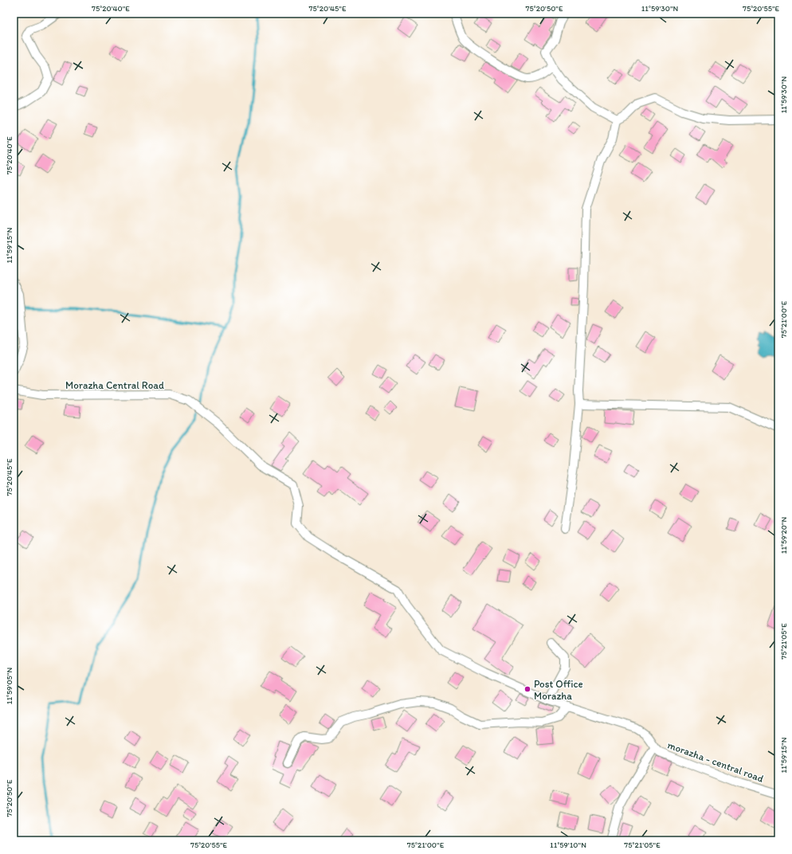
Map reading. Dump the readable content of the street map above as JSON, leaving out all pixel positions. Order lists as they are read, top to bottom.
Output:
{
  "streets": {
    "street": ["Morazha Central Road", "morazha - central road"]
  },
  "crossings": [
    ["Morazha Central Road", "morazha - central road"]
  ],
  "places": ["Post Office Morazha"],
  "coordinates": [
    "75°20'40\"E",
    "75°20'45\"E",
    "75°20'50\"E",
    "11°59'30\"N",
    "75°20'55\"E",
    "11°59'15\"N",
    "75°21'00\"E",
    "11°59'20\"N",
    "75°21'05\"E",
    "11°59'05\"N",
    "11°59'10\"N"
  ]
}
